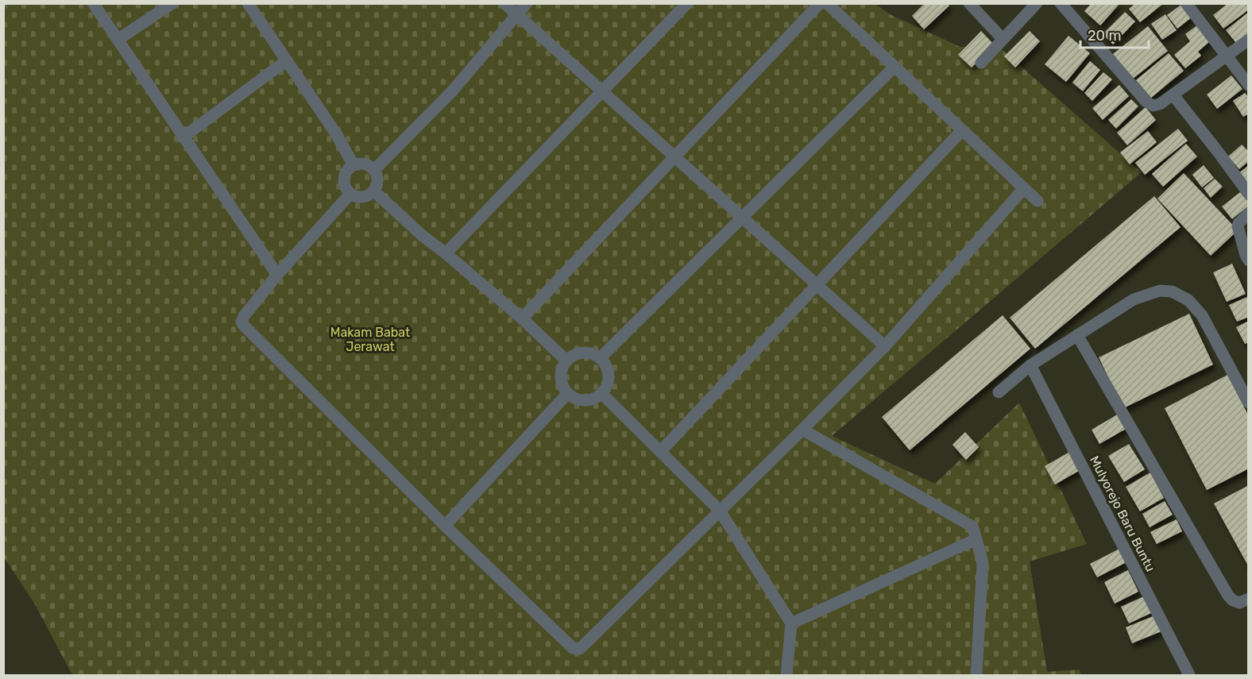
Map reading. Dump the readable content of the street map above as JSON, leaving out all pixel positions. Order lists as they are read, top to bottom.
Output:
{
  "streets": {
    "street": ["Mulyorejo Baru Buntu"]
  },
  "parks": ["Makam Babat Jerawat"],
  "scale_bar": "20 m"
}
